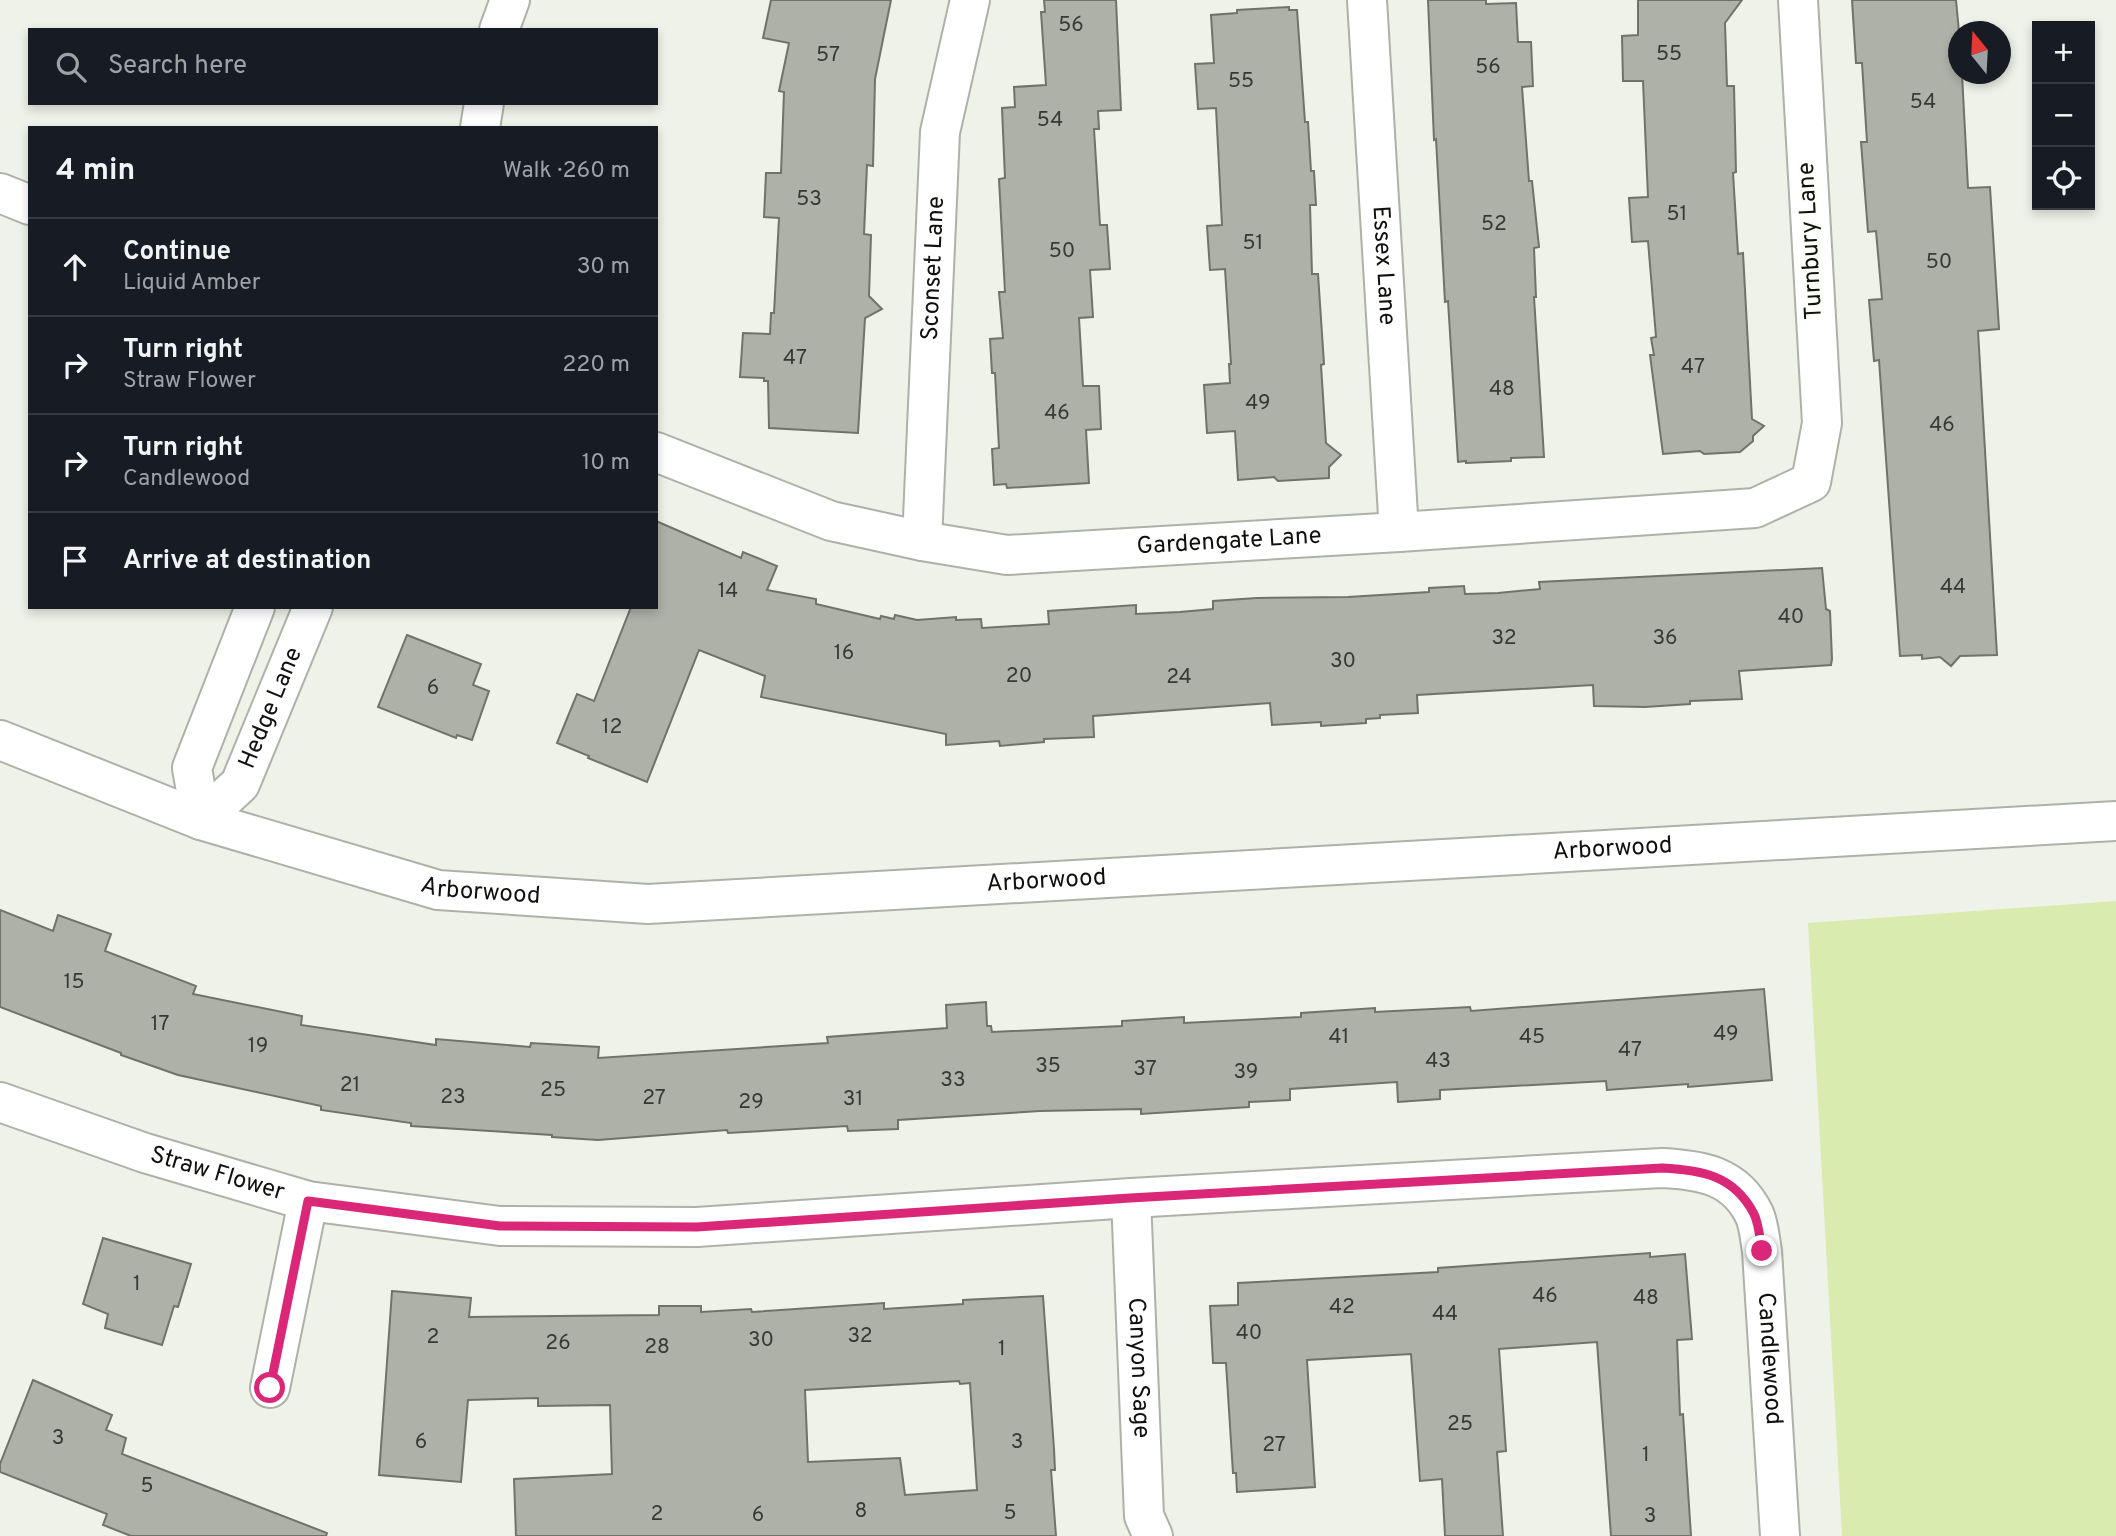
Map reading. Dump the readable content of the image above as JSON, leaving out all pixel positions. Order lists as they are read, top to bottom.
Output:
{
  "streets": {
    "street": [
      "Turnbury Lane",
      "Essex Lane",
      "Sconset Lane",
      "Gardengate Lane",
      "Hedge Lane",
      "Arborwood",
      "Straw Flower",
      "Candlewood",
      "Canyon Sage"
    ]
  },
  "crossings": [
    ["Turnbury Lane", "Gardengate Lane"],
    ["Essex Lane", "Gardengate Lane"],
    ["Sconset Lane", "Gardengate Lane"],
    ["Hedge Lane", "Arborwood"],
    ["Straw Flower", "Candlewood"],
    ["Straw Flower", "Canyon Sage"]
  ],
  "house_numbers": [
    "56",
    "55",
    "57",
    "56",
    "55",
    "54",
    "54",
    "53",
    "51",
    "52",
    "51",
    "50",
    "50",
    "47",
    "47",
    "48",
    "49",
    "46",
    "46",
    "44",
    "14",
    "40",
    "32",
    "36",
    "16",
    "30",
    "20",
    "24",
    "6",
    "12",
    "15",
    "17",
    "49",
    "41",
    "45",
    "19",
    "47",
    "43",
    "35",
    "37",
    "39",
    "33",
    "21",
    "25",
    "23",
    "27",
    "31",
    "29",
    "1",
    "46",
    "48",
    "42",
    "44",
    "40",
    "32",
    "2",
    "30",
    "26",
    "28",
    "1",
    "25",
    "3",
    "6",
    "3",
    "27",
    "1",
    "5",
    "8",
    "5",
    "2",
    "6",
    "3"
  ],
  "north": "top",
  "page": {
    "map_buttons": ["+", "−"],
    "search": "Search here",
    "heading": ["4 min", "Walk · 260 m"],
    "list": [
      ["Continue", "Liquid Amber", "30 m"],
      ["Turn right", "Straw Flower", "220 m"],
      ["Turn right", "Candlewood", "10 m"],
      "Arrive at destination"
    ]
  }
}
